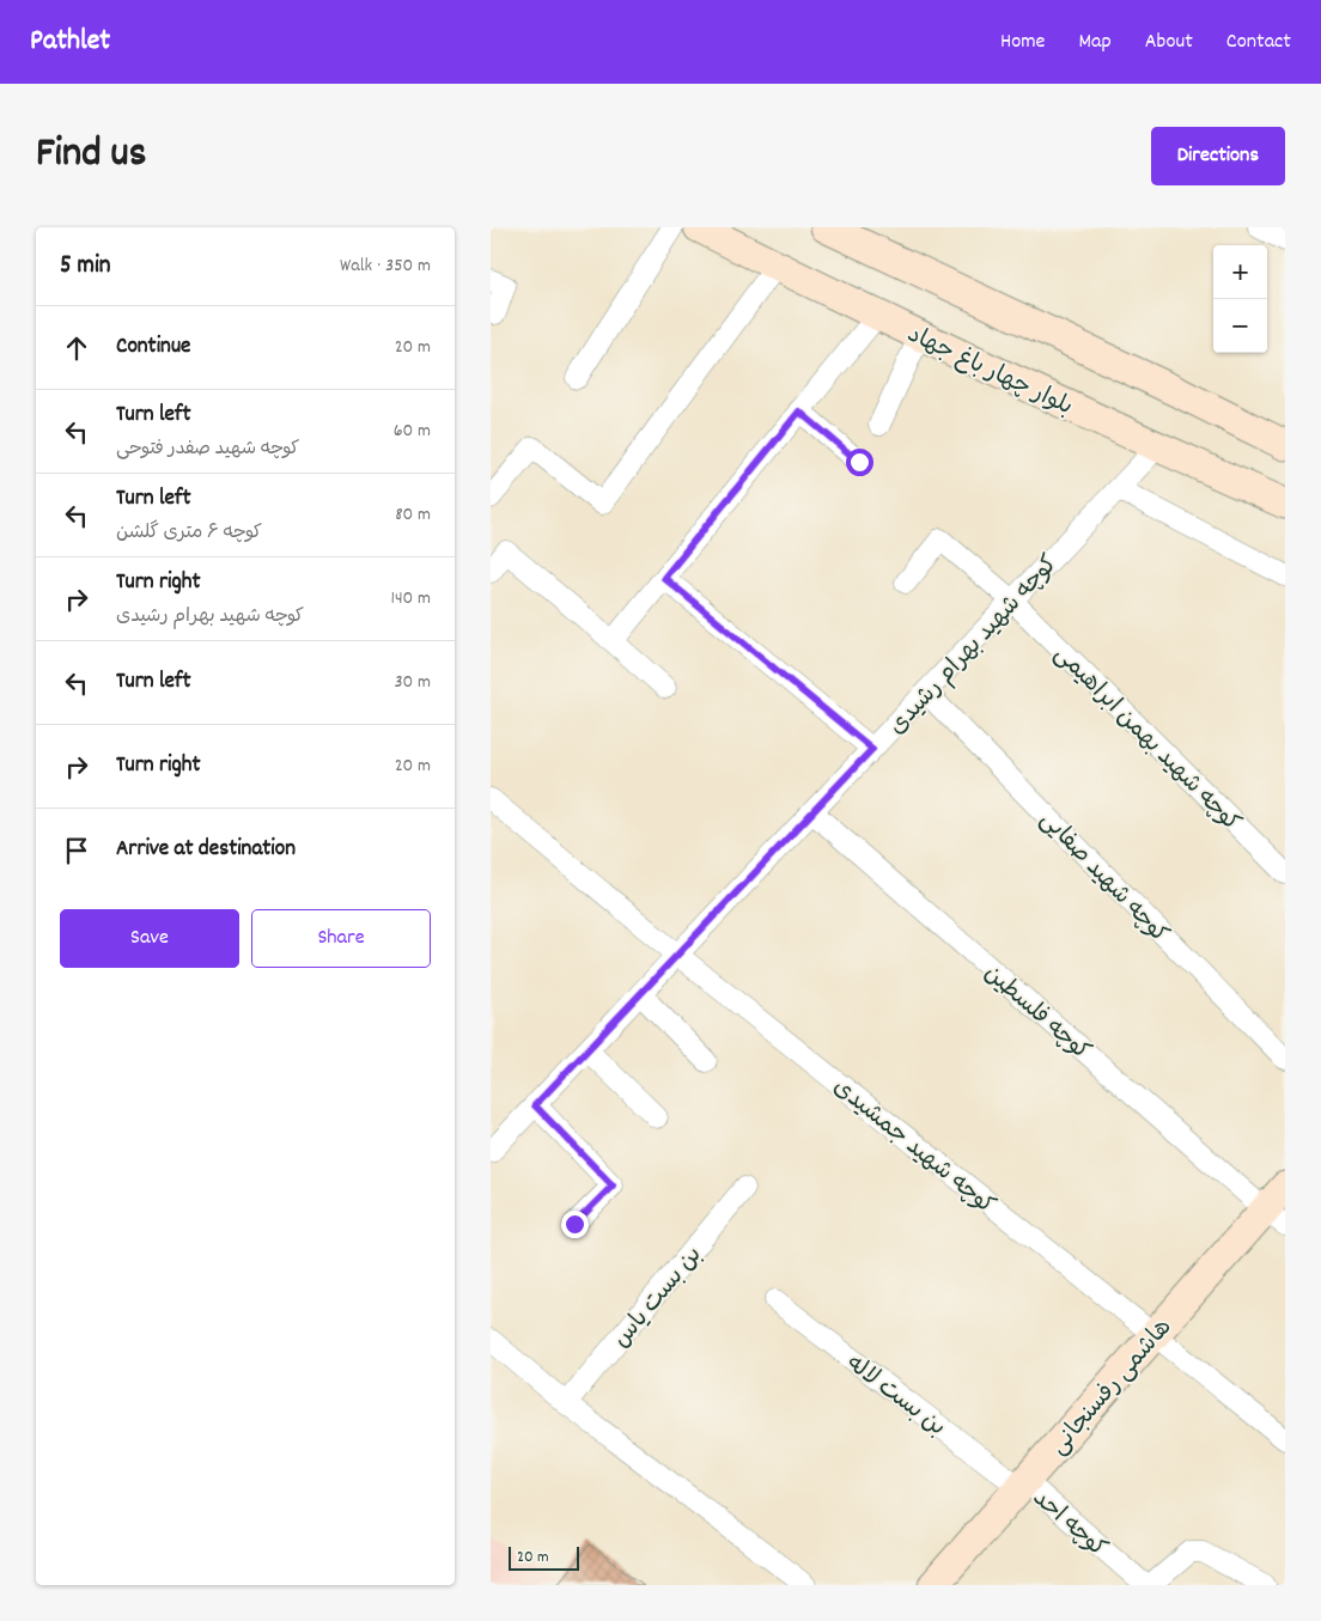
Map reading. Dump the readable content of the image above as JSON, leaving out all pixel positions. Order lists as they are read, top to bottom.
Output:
{
  "streets": {
    "street": [
      "بلوار چهار باغ جهاد",
      "کوچه شهید بهرام رشیدی",
      "کوچه شهید بهمن ابراهیمی",
      "کوچه شهید صفایی",
      "کوچه فلسطین",
      "کوچه شهید جمشیدی",
      "بن بست یاس",
      "هاشمی رفسنجانی",
      "بن بست لاله",
      "کوچه احد"
    ]
  },
  "crossings": [
    ["بلوار چهار باغ جهاد", "کوچه شهید بهرام رشیدی"],
    ["کوچه شهید بهرام رشیدی", "کوچه شهید بهمن ابراهیمی"],
    ["کوچه شهید بهرام رشیدی", "کوچه شهید صفایی"],
    ["کوچه شهید بهرام رشیدی", "کوچه فلسطین"],
    ["کوچه شهید بهرام رشیدی", "کوچه شهید جمشیدی"],
    ["کوچه فلسطین", "هاشمی رفسنجانی"],
    ["کوچه شهید جمشیدی", "هاشمی رفسنجانی"],
    ["هاشمی رفسنجانی", "بن بست لاله"],
    ["هاشمی رفسنجانی", "کوچه احد"],
    ["بن بست لاله", "کوچه احد"]
  ],
  "scale_bar": "20 m",
  "page": {
    "header": "Pathlet",
    "nav": [
      "Home",
      "Map",
      "About",
      "Contact"
    ],
    "title": "Find us",
    "buttons": [
      "Directions",
      ["Save", "Share"]
    ],
    "heading": ["5 min", "Walk · 350 m"],
    "map_buttons": ["+", "−"],
    "list": [
      ["Continue", "20 m"],
      ["Turn left", "کوچه شهید صفدر فتوحی", "60 m"],
      ["Turn left", "کوچه ۶ متری گلشن", "80 m"],
      ["Turn right", "کوچه شهید بهرام رشیدی", "140 m"],
      ["Turn left", "30 m"],
      ["Turn right", "20 m"],
      "Arrive at destination"
    ],
    "scale": "20 m"
  }
}
